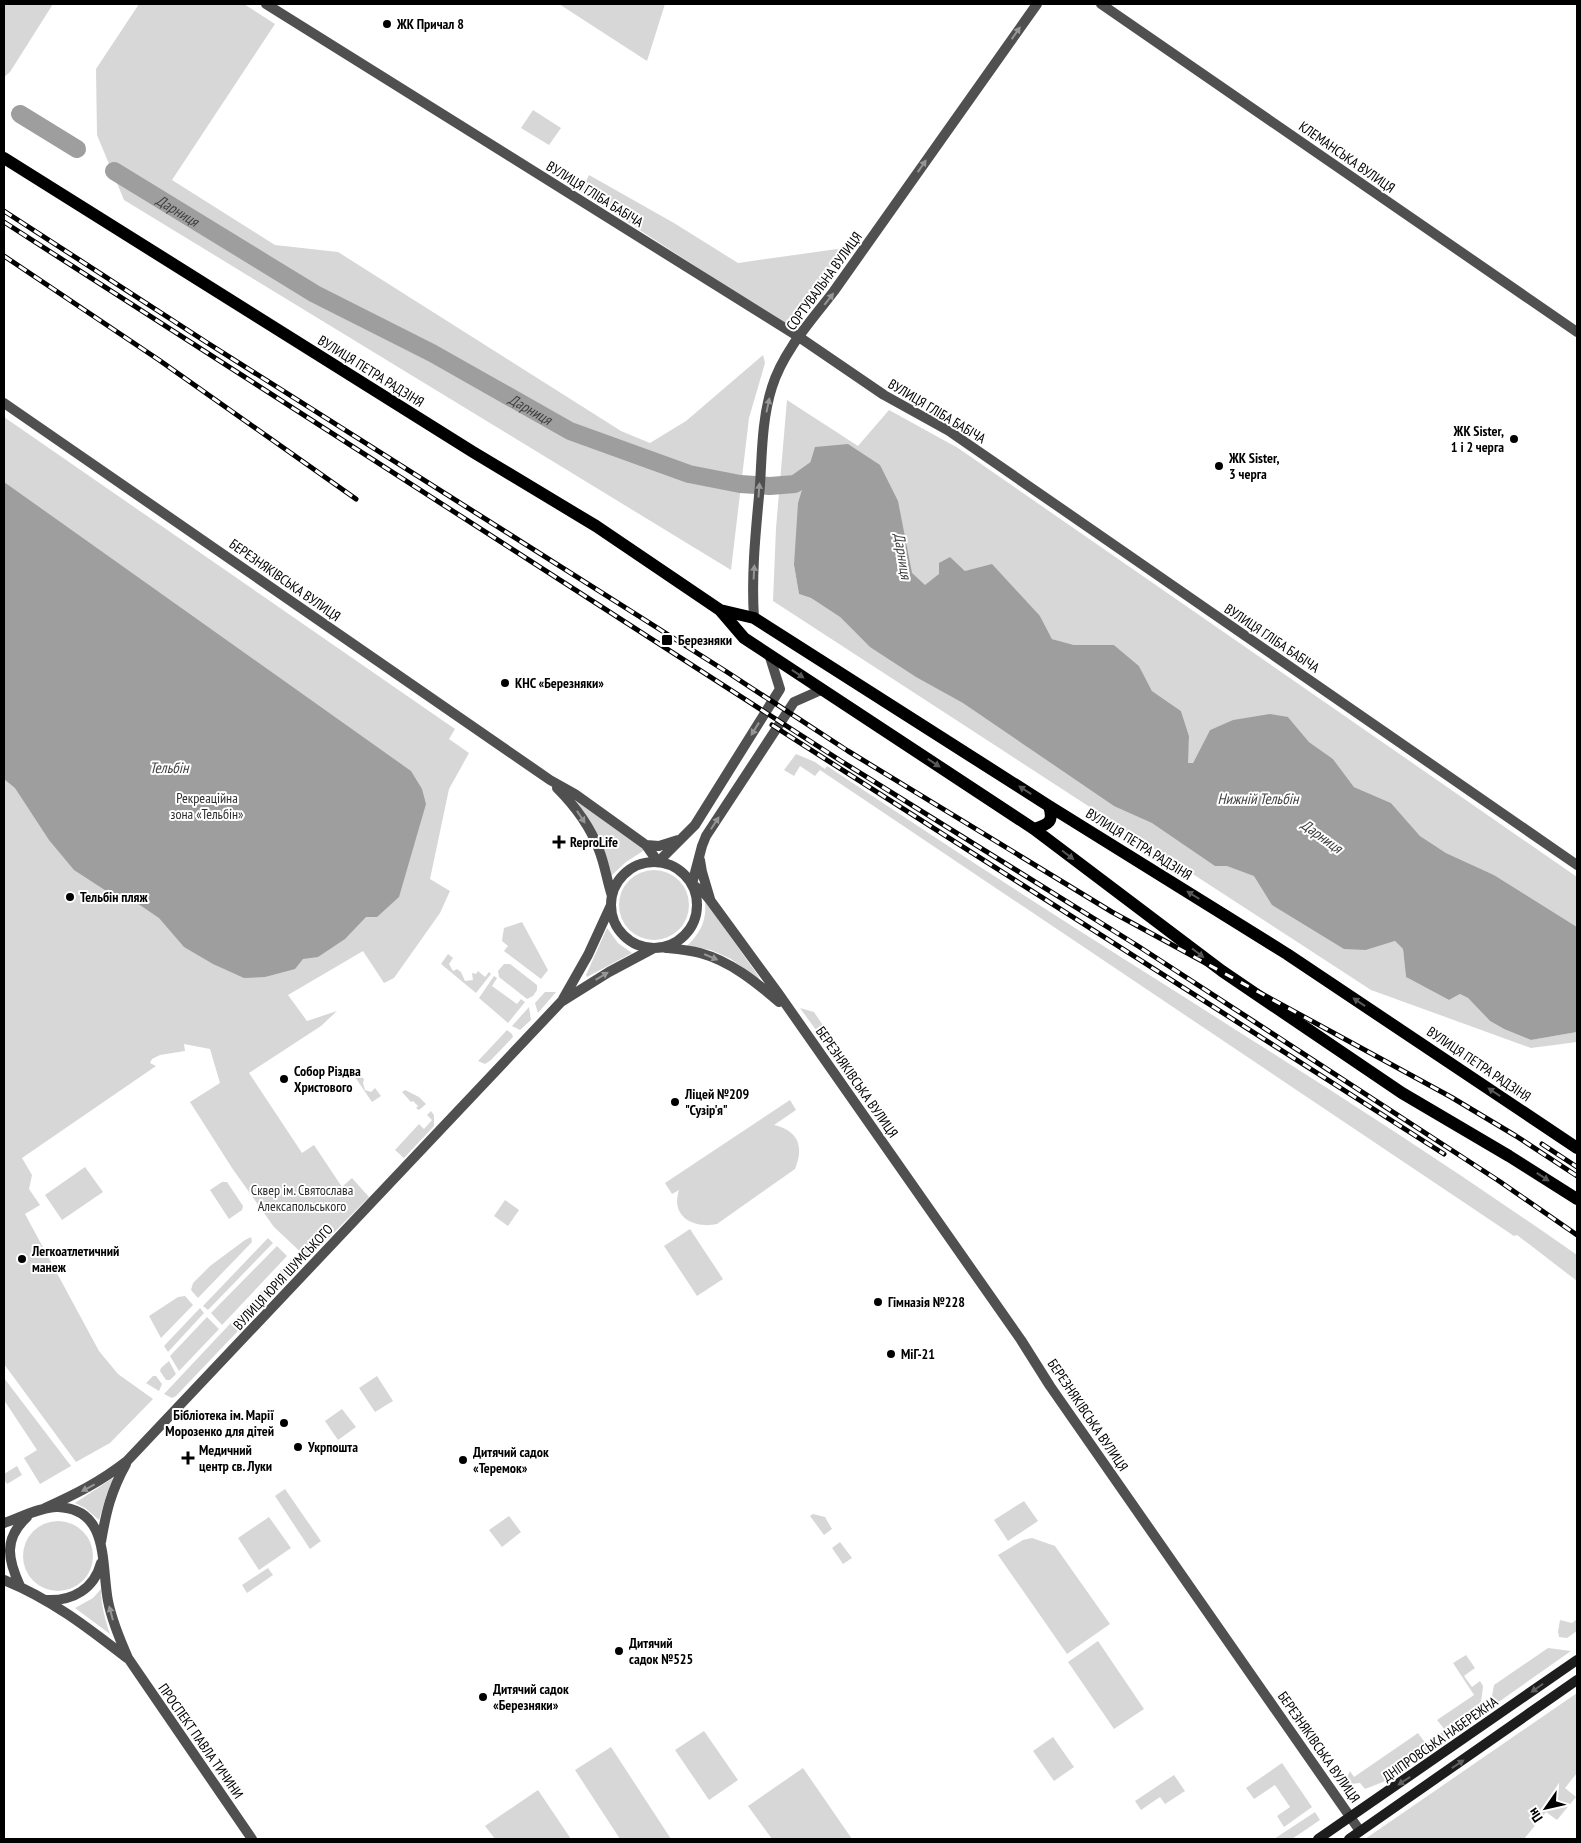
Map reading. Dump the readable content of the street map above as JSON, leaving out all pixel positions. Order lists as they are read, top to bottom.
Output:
{
  "streets": {
    "main road": ["ВУЛИЦЯ ПЕТРА РАДЗІНЯ", "ДНІПРОВСЬКА НАБЕРЕЖНА"],
    "street": [
      "КЛЕМАНСЬКА ВУЛИЦЯ",
      "ВУЛИЦЯ ГЛІБА БАБІЧА",
      "СОРТУВАЛЬНА ВУЛИЦЯ",
      "БЕРЕЗНЯКІВСЬКА ВУЛИЦЯ",
      "ВУЛИЦЯ ЮРІЯ ШУМСЬКОГО",
      "ПРОСПЕКТ ПАВЛА ТИЧИНИ"
    ]
  },
  "crossings": [
    ["ВУЛИЦЯ ГЛІБА БАБІЧА", "СОРТУВАЛЬНА ВУЛИЦЯ"],
    ["СОРТУВАЛЬНА ВУЛИЦЯ", "ВУЛИЦЯ ПЕТРА РАДЗІНЯ"],
    ["БЕРЕЗНЯКІВСЬКА ВУЛИЦЯ", "ВУЛИЦЯ ЮРІЯ ШУМСЬКОГО"],
    ["БЕРЕЗНЯКІВСЬКА ВУЛИЦЯ", "ДНІПРОВСЬКА НАБЕРЕЖНА"],
    ["ВУЛИЦЯ ЮРІЯ ШУМСЬКОГО", "ПРОСПЕКТ ПАВЛА ТИЧИНИ"]
  ],
  "one_way": ["СОРТУВАЛЬНА ВУЛИЦЯ"],
  "water": ["Дарниця", "Тельбін", "Нижній Тельбін"],
  "parks": ["Рекреаційна зона «Тельбін»", "Сквер ім. Святослава Алексапольського"],
  "places": {
    "other": [
      "ЖК Причал 8",
      "ЖК Sister, 1 і 2 черга",
      "ЖК Sister, 3 черга",
      "КНС «Березняки»",
      "Тельбін пляж",
      "Собор Різдва Христового",
      "Ліцей №209 \"Сузір'я\"",
      "Легкоатлетичний манеж",
      "Гімназія №228",
      "МіГ-21",
      "Бібліотека ім. Марії Морозенко для дітей",
      "Укрпошта",
      "Дитячий садок «Теремок»",
      "Дитячий садок №525",
      "Дитячий садок «Березняки»"
    ],
    "transit": ["Березняки"],
    "health": ["ReproLife", "Медичний центр св. Луки"]
  },
  "north": "bottom left"
}
